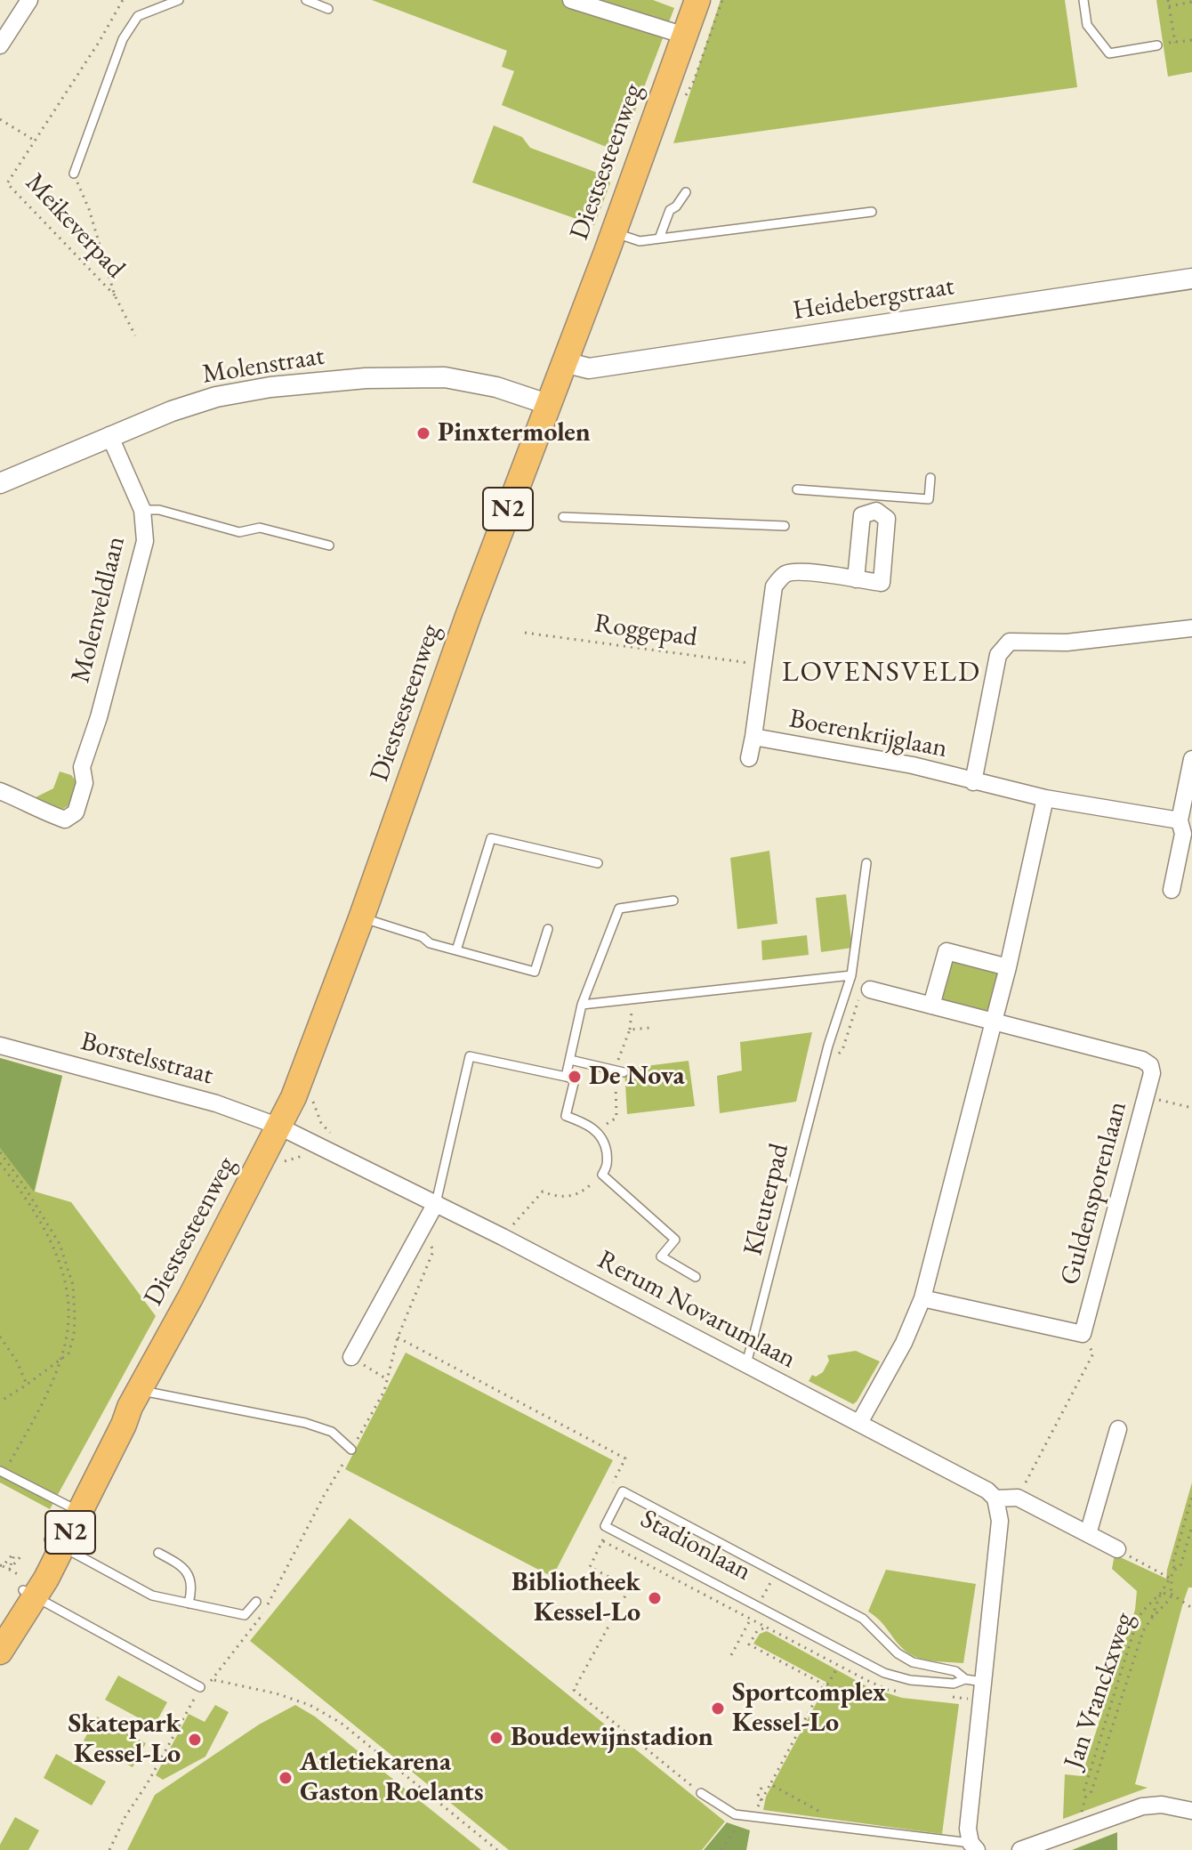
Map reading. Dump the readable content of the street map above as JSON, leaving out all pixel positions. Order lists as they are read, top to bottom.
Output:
{
  "streets": {
    "main road": ["Diestsesteenweg", "N2"],
    "street": [
      "Heidebergstraat",
      "Molenstraat",
      "Molenveldlaan",
      "Boerenkrijglaan",
      "Borstelsstraat",
      "Guldensporenlaan",
      "Rerum Novarumlaan"
    ],
    "lane": ["Kleuterpad", "Stadionlaan"],
    "path": ["Meikeverpad", "Roggepad", "Jan Vranckxweg"]
  },
  "crossings": [
    ["Diestsesteenweg", "Heidebergstraat"],
    ["Diestsesteenweg", "Molenstraat"],
    ["Diestsesteenweg", "Borstelsstraat"],
    ["Diestsesteenweg", "Rerum Novarumlaan"],
    ["Molenstraat", "Molenveldlaan"],
    ["Roggepad", "Boerenkrijglaan"],
    ["Borstelsstraat", "Rerum Novarumlaan"],
    ["Kleuterpad", "Rerum Novarumlaan"]
  ],
  "districts": ["LOVENSVELD"],
  "places": [
    "Pinxtermolen",
    "De Nova",
    "Bibliotheek Kessel-Lo",
    "Sportcomplex Kessel-Lo",
    "Boudewijnstadion",
    "Skatepark Kessel-Lo",
    "Atletiekarena Gaston Roelants"
  ]
}
